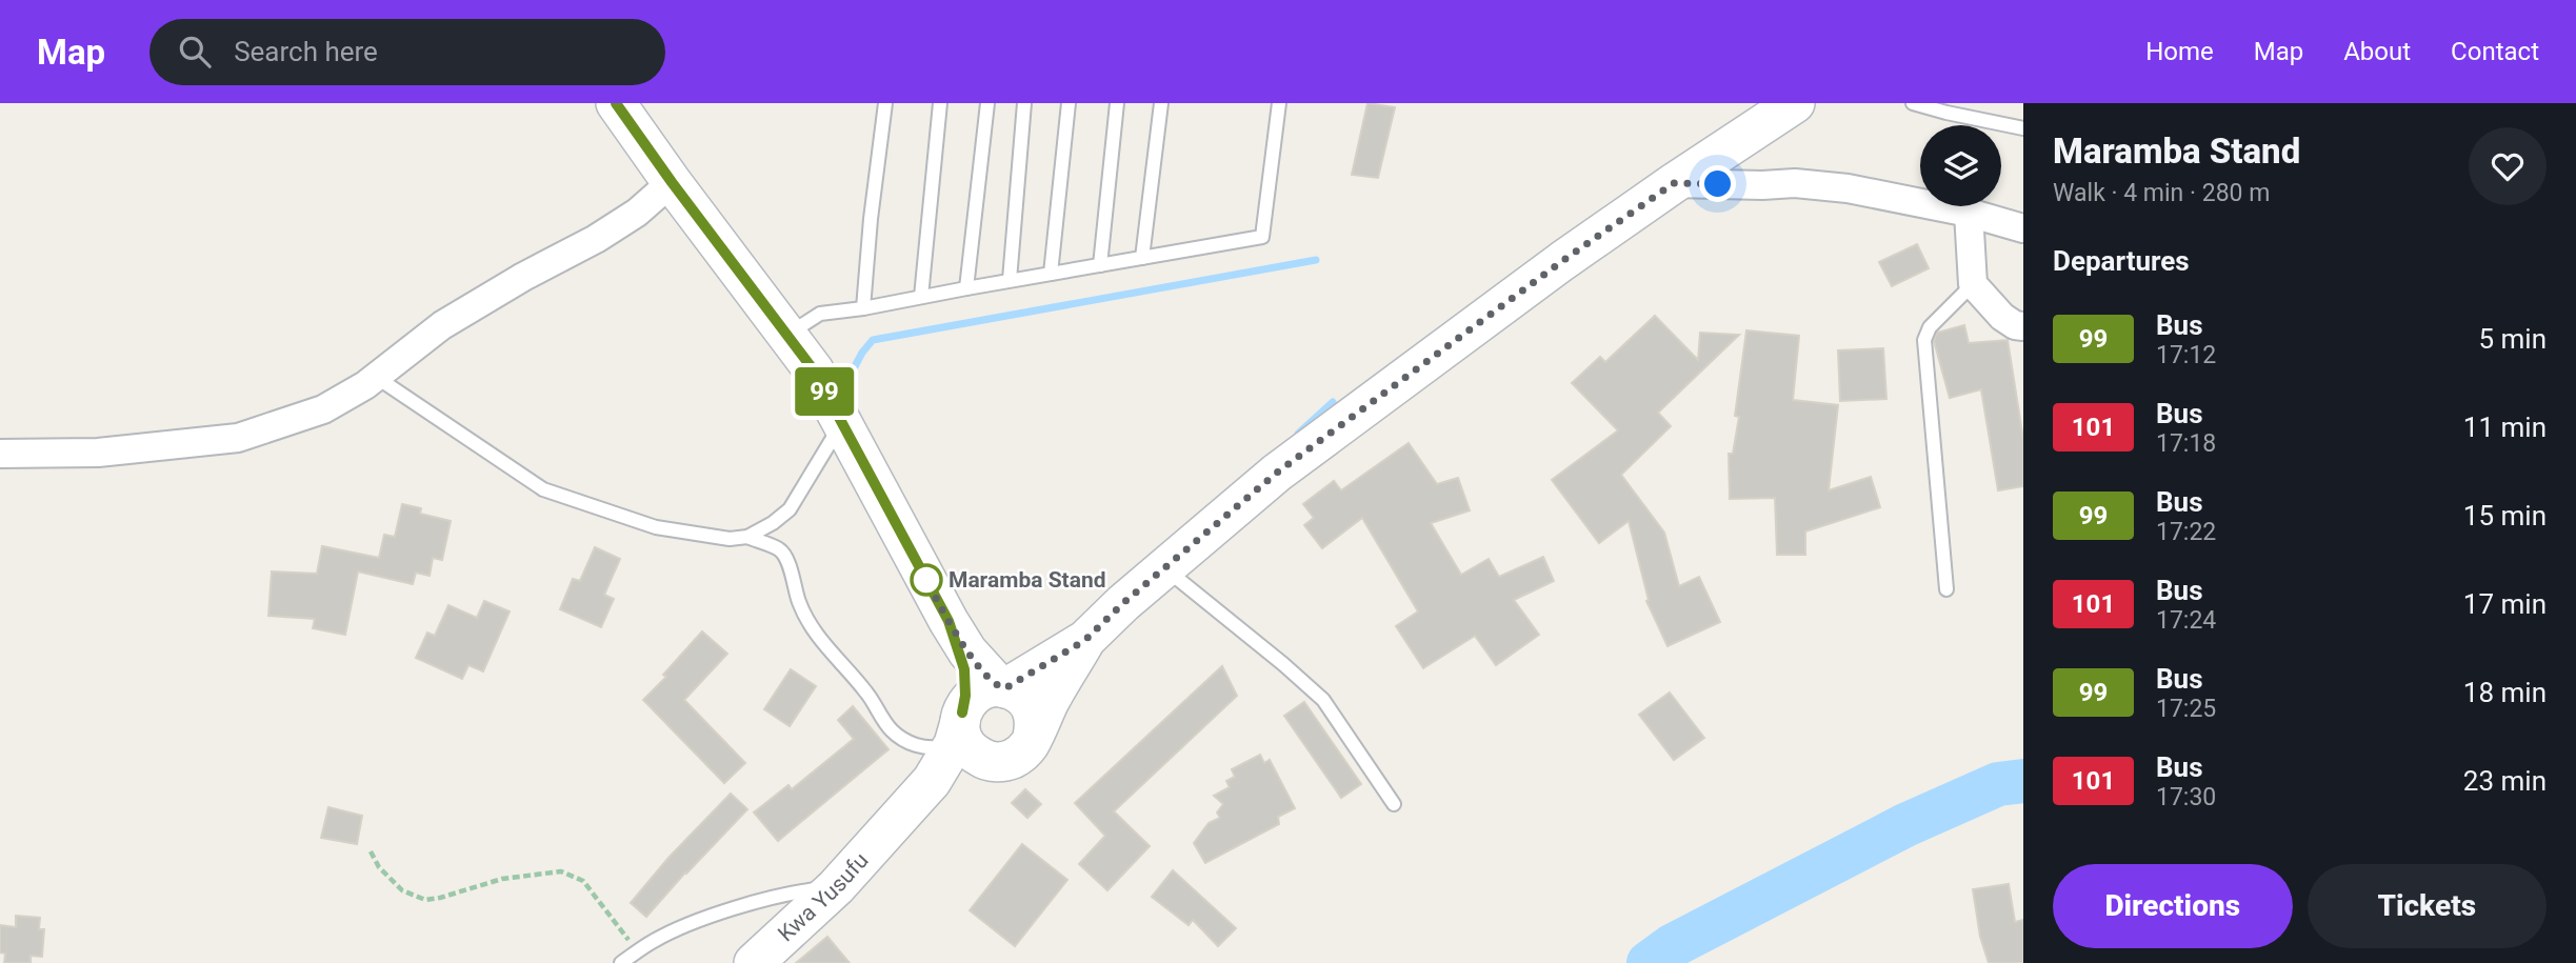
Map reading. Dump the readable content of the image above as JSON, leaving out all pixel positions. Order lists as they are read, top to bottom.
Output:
{
  "streets": {
    "street": ["Kwa Yusufu"]
  },
  "places": ["Maramba Stand"],
  "lines": ["bus line 99"],
  "page": {
    "header": "Map",
    "search": "Search here",
    "nav": [
      "Home",
      "Map",
      "About",
      "Contact"
    ],
    "on_map": "99",
    "heading": [
      ["Maramba Stand", "Walk · 4 min · 280 m"],
      "Departures"
    ],
    "list": [
      {
        "mark": "99",
        "name": "Bus",
        "note": "17:12",
        "value": "5 min"
      },
      {
        "mark": "101",
        "name": "Bus",
        "note": "17:18",
        "value": "11 min"
      },
      {
        "mark": "99",
        "name": "Bus",
        "note": "17:22",
        "value": "15 min"
      },
      {
        "mark": "101",
        "name": "Bus",
        "note": "17:24",
        "value": "17 min"
      },
      {
        "mark": "99",
        "name": "Bus",
        "note": "17:25",
        "value": "18 min"
      },
      {
        "mark": "101",
        "name": "Bus",
        "note": "17:30",
        "value": "23 min"
      }
    ],
    "buttons": ["Directions", "Tickets"]
  }
}
